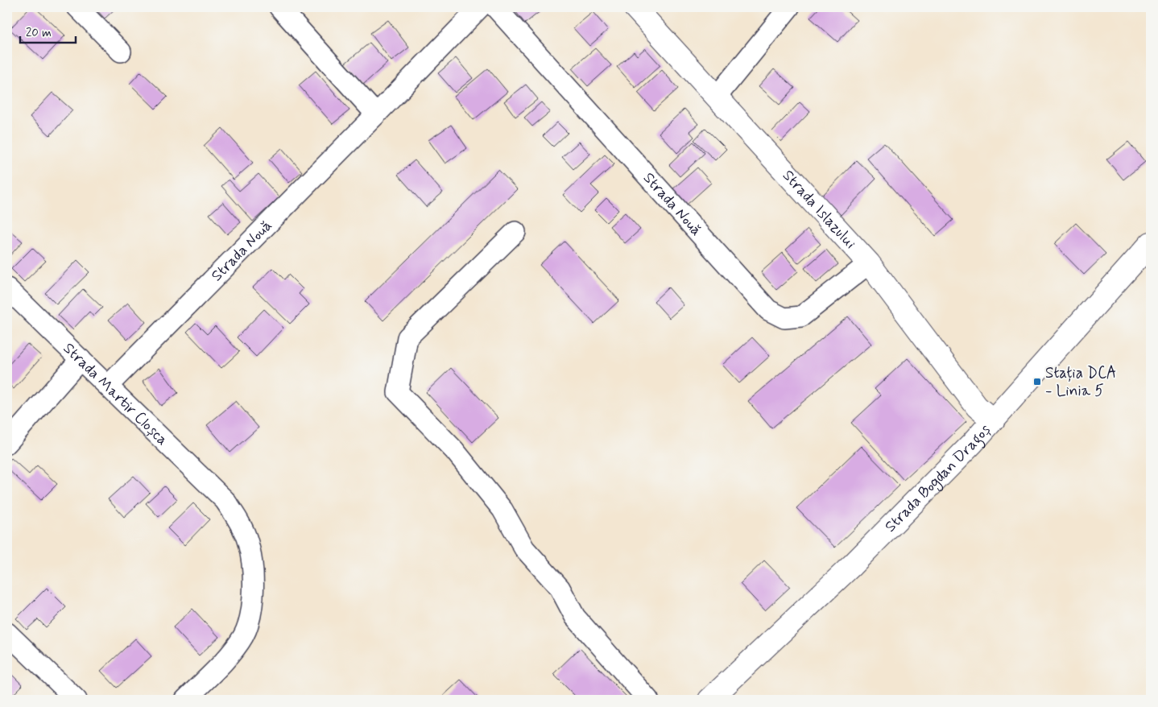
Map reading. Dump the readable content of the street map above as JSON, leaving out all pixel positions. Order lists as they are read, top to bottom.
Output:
{
  "streets": {
    "main road": ["Strada Islazului", "Strada Bogdan Dragoș"],
    "street": ["Strada Nouă", "Strada Martir Cloșca"]
  },
  "crossings": [
    ["Strada Nouă", "Strada Islazului"],
    ["Strada Nouă", "Strada Martir Cloșca"],
    ["Strada Islazului", "Strada Bogdan Dragoș"]
  ],
  "places": {
    "transit": ["Stația DCA - Linia 5"]
  },
  "scale_bar": "20 m"
}
